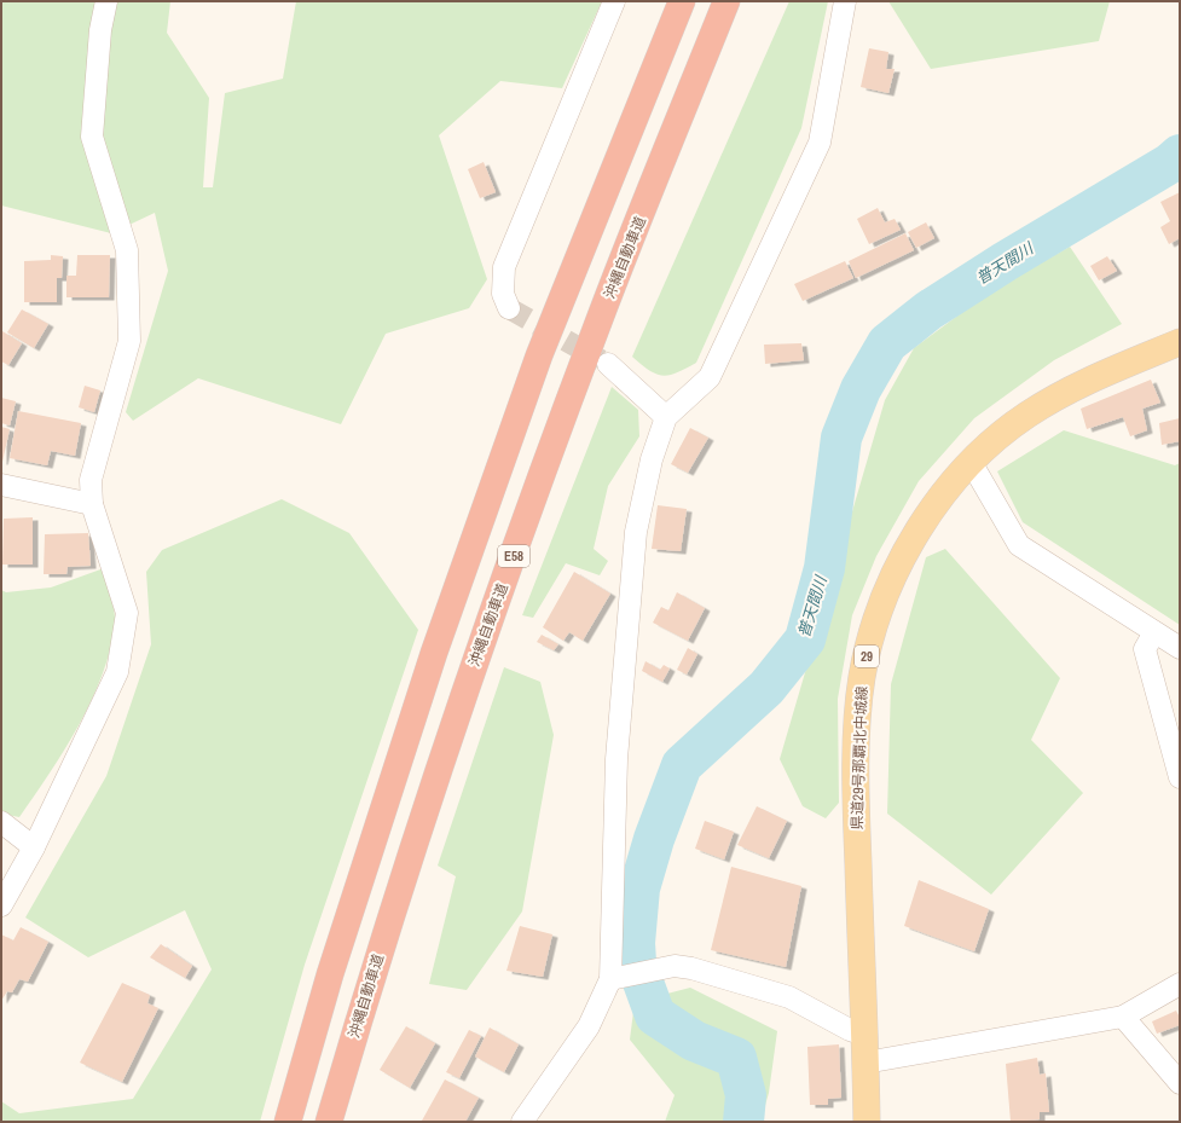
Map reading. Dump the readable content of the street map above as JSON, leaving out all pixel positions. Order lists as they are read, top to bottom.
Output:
{
  "streets": {
    "highway": ["沖縄自動車道", "E58"],
    "main road": ["29", "県道29号那覇北中城線"]
  },
  "water": ["普天間川"]
}
